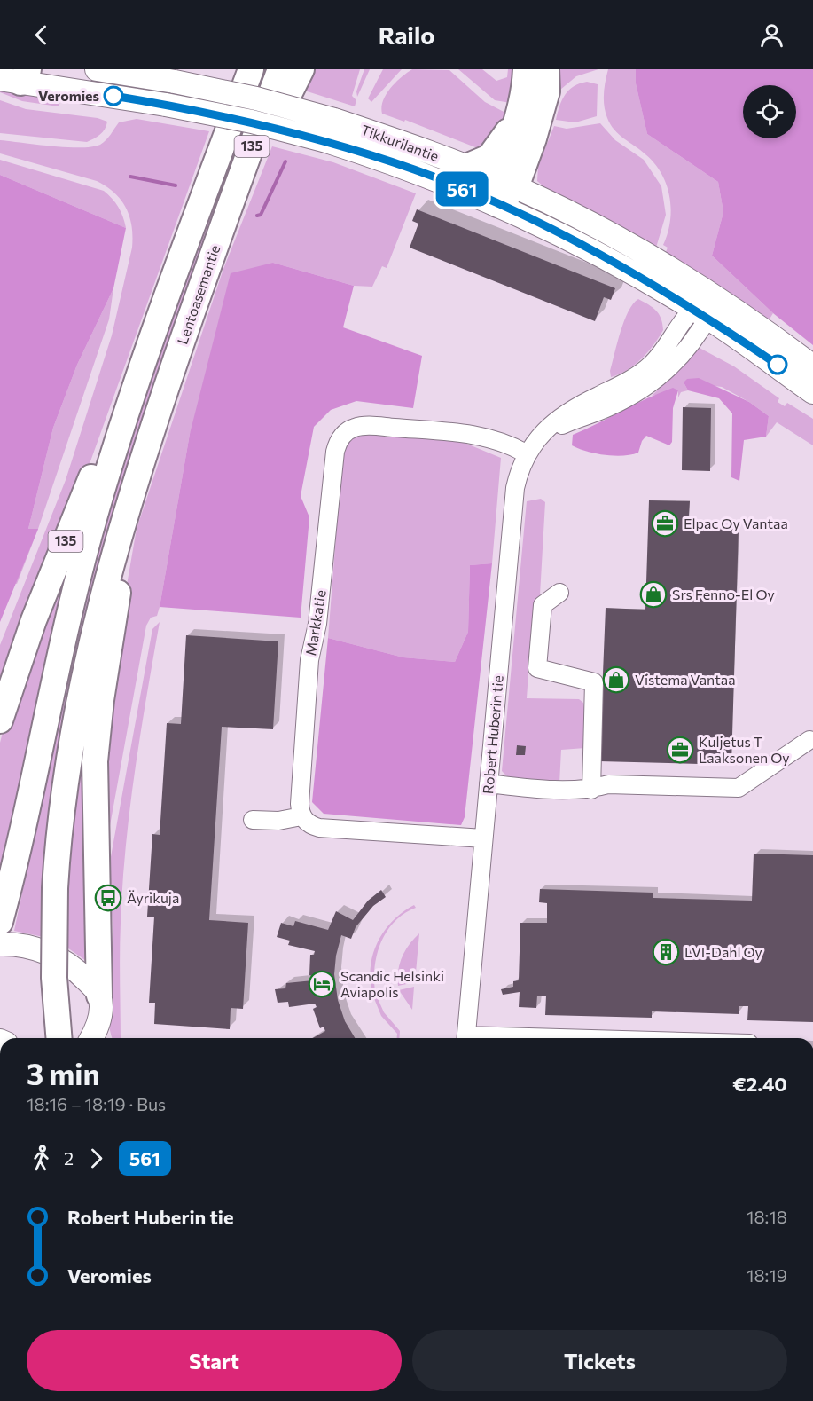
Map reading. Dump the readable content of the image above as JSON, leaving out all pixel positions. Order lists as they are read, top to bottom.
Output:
{
  "streets": {
    "highway": ["135", "Lentoasemantie"],
    "main road": ["Tikkurilantie"],
    "street": ["Markkatie", "Robert Huberin tie"]
  },
  "crossings": [
    ["Tikkurilantie", "Robert Huberin tie"],
    ["135", "Lentoasemantie"],
    ["Markkatie", "Robert Huberin tie"]
  ],
  "places": {
    "other": ["Veromies"],
    "office": ["Elpac Oy Vantaa", "Kuljetus T Laaksonen Oy"],
    "shop": ["Srs Fenno-El Oy", "Vistema Vantaa"],
    "bus stop": ["Äyrikuja"],
    "building": ["LVI-Dahl Oy"],
    "hotel": ["Scandic Helsinki Aviapolis"]
  },
  "lines": ["bus line 561"],
  "page": {
    "header": "Railo",
    "on_map": "561",
    "heading": ["3 min", "18:16 – 18:19 · Bus", "€2.40"],
    "legs": ["2", "561"],
    "list": [
      {
        "name": "Robert Huberin tie",
        "value": "18:18"
      },
      {
        "name": "Veromies",
        "value": "18:19"
      }
    ],
    "buttons": ["Start", "Tickets"]
  }
}
